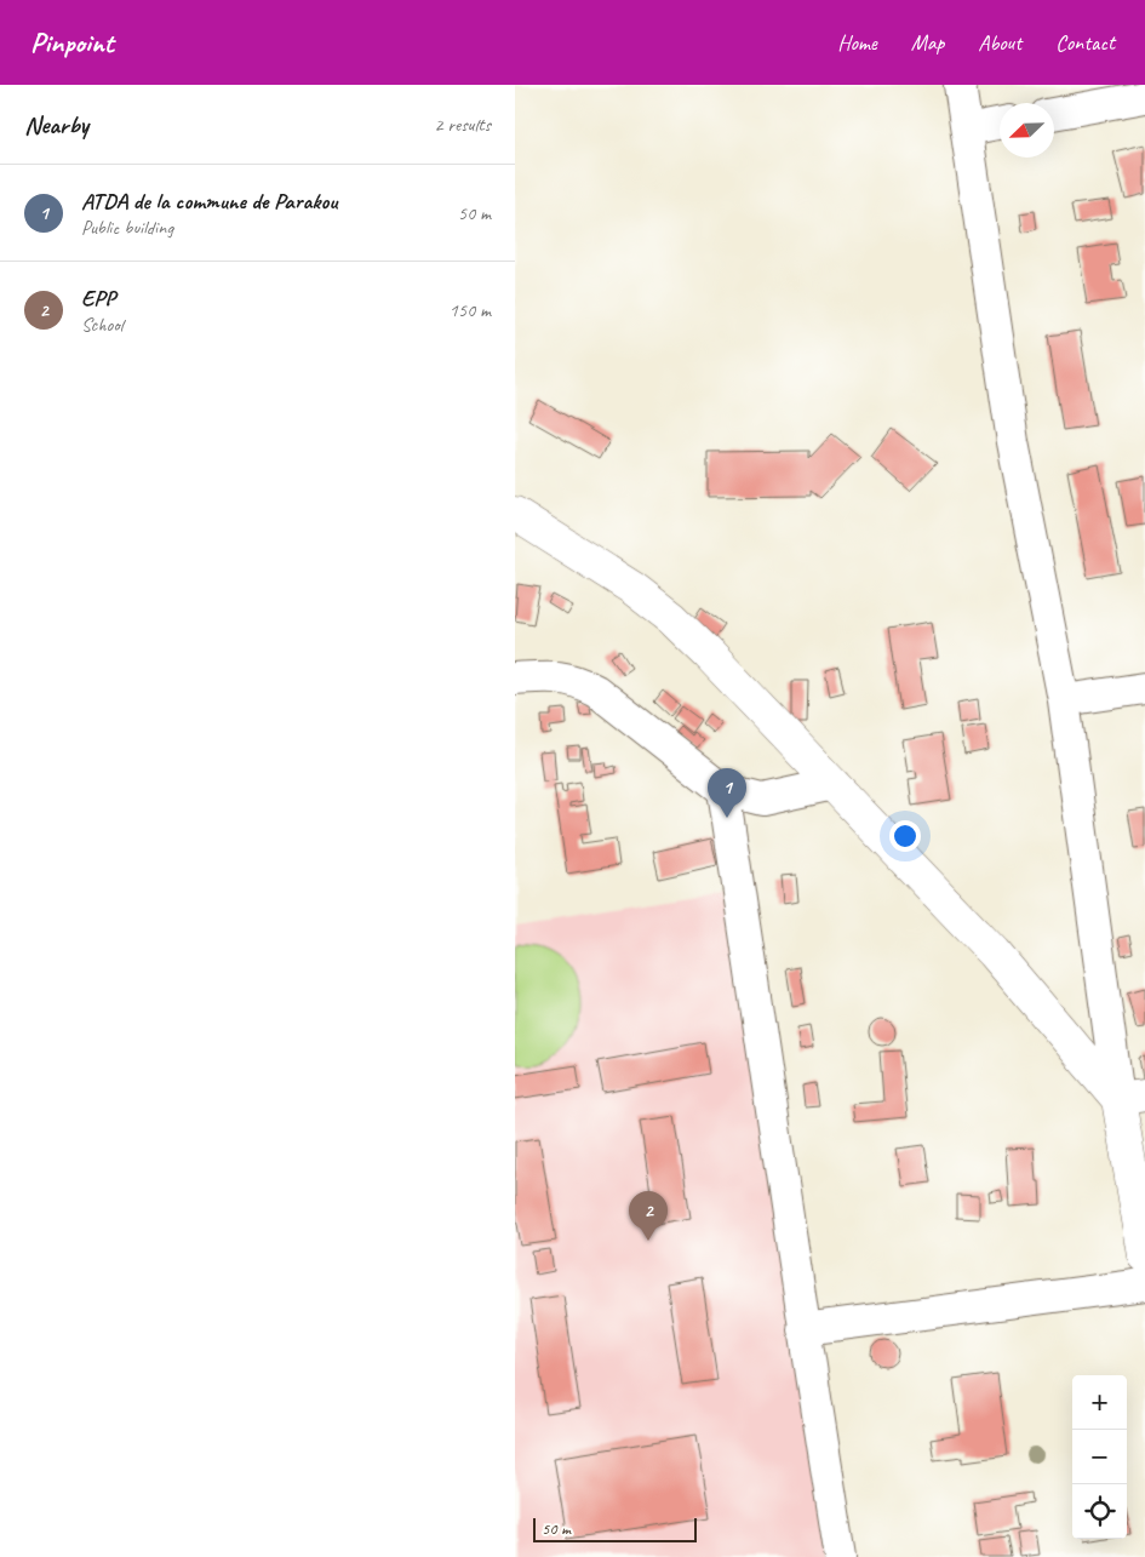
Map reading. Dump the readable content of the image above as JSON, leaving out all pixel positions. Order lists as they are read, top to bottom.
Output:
{
  "scale_bar": "50 m",
  "north": "bottom left",
  "page": {
    "header": "Pinpoint",
    "nav": [
      "Home",
      "Map",
      "About",
      "Contact"
    ],
    "heading": ["Nearby", "2 results"],
    "list": [
      {
        "mark": "1",
        "name": "ATDA de la commune de Parakou",
        "note": "Public building",
        "value": "50 m"
      },
      {
        "mark": "2",
        "name": "EPP",
        "note": "School",
        "value": "150 m"
      }
    ],
    "pins": ["1", "2"],
    "map_buttons": ["+", "−"],
    "scale": "50 m"
  }
}
